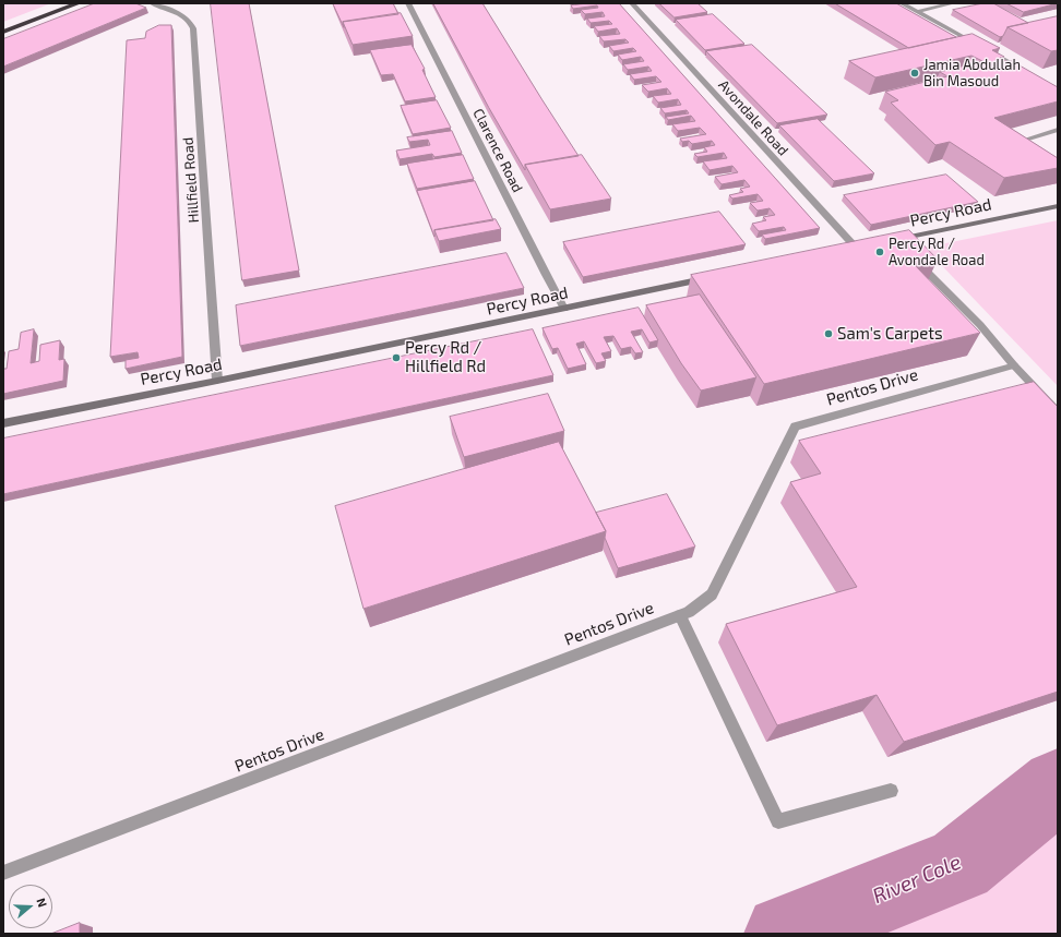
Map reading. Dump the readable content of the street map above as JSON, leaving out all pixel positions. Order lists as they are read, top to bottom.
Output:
{
  "streets": {
    "street": [
      "Avondale Road",
      "Clarence Road",
      "Hillfield Road",
      "Percy Road",
      "Pentos Drive"
    ]
  },
  "crossings": [
    ["Clarence Road", "Percy Road"],
    ["Hillfield Road", "Percy Road"]
  ],
  "water": ["River Cole"],
  "places": [
    "Jamia Abdullah Bin Masoud",
    "Percy Rd / Avondale Road",
    "Sam's Carpets",
    "Percy Rd / Hillfield Rd"
  ],
  "north": "right"
}
